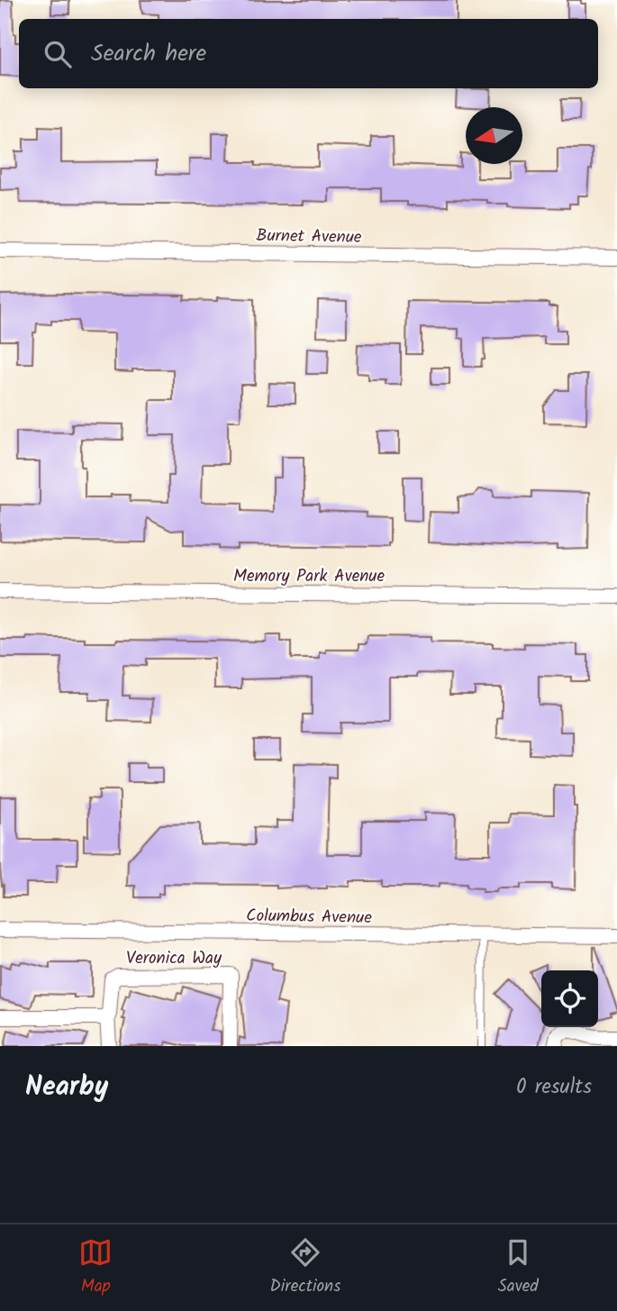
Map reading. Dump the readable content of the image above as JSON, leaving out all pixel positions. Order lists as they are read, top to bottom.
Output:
{
  "streets": {
    "street": [
      "Burnet Avenue",
      "Memory Park Avenue",
      "Columbus Avenue",
      "Veronica Way"
    ]
  },
  "north": "left",
  "page": {
    "search": "Search here",
    "heading": ["Nearby", "0 results"],
    "nav": ["Map", "Directions", "Saved"]
  }
}
